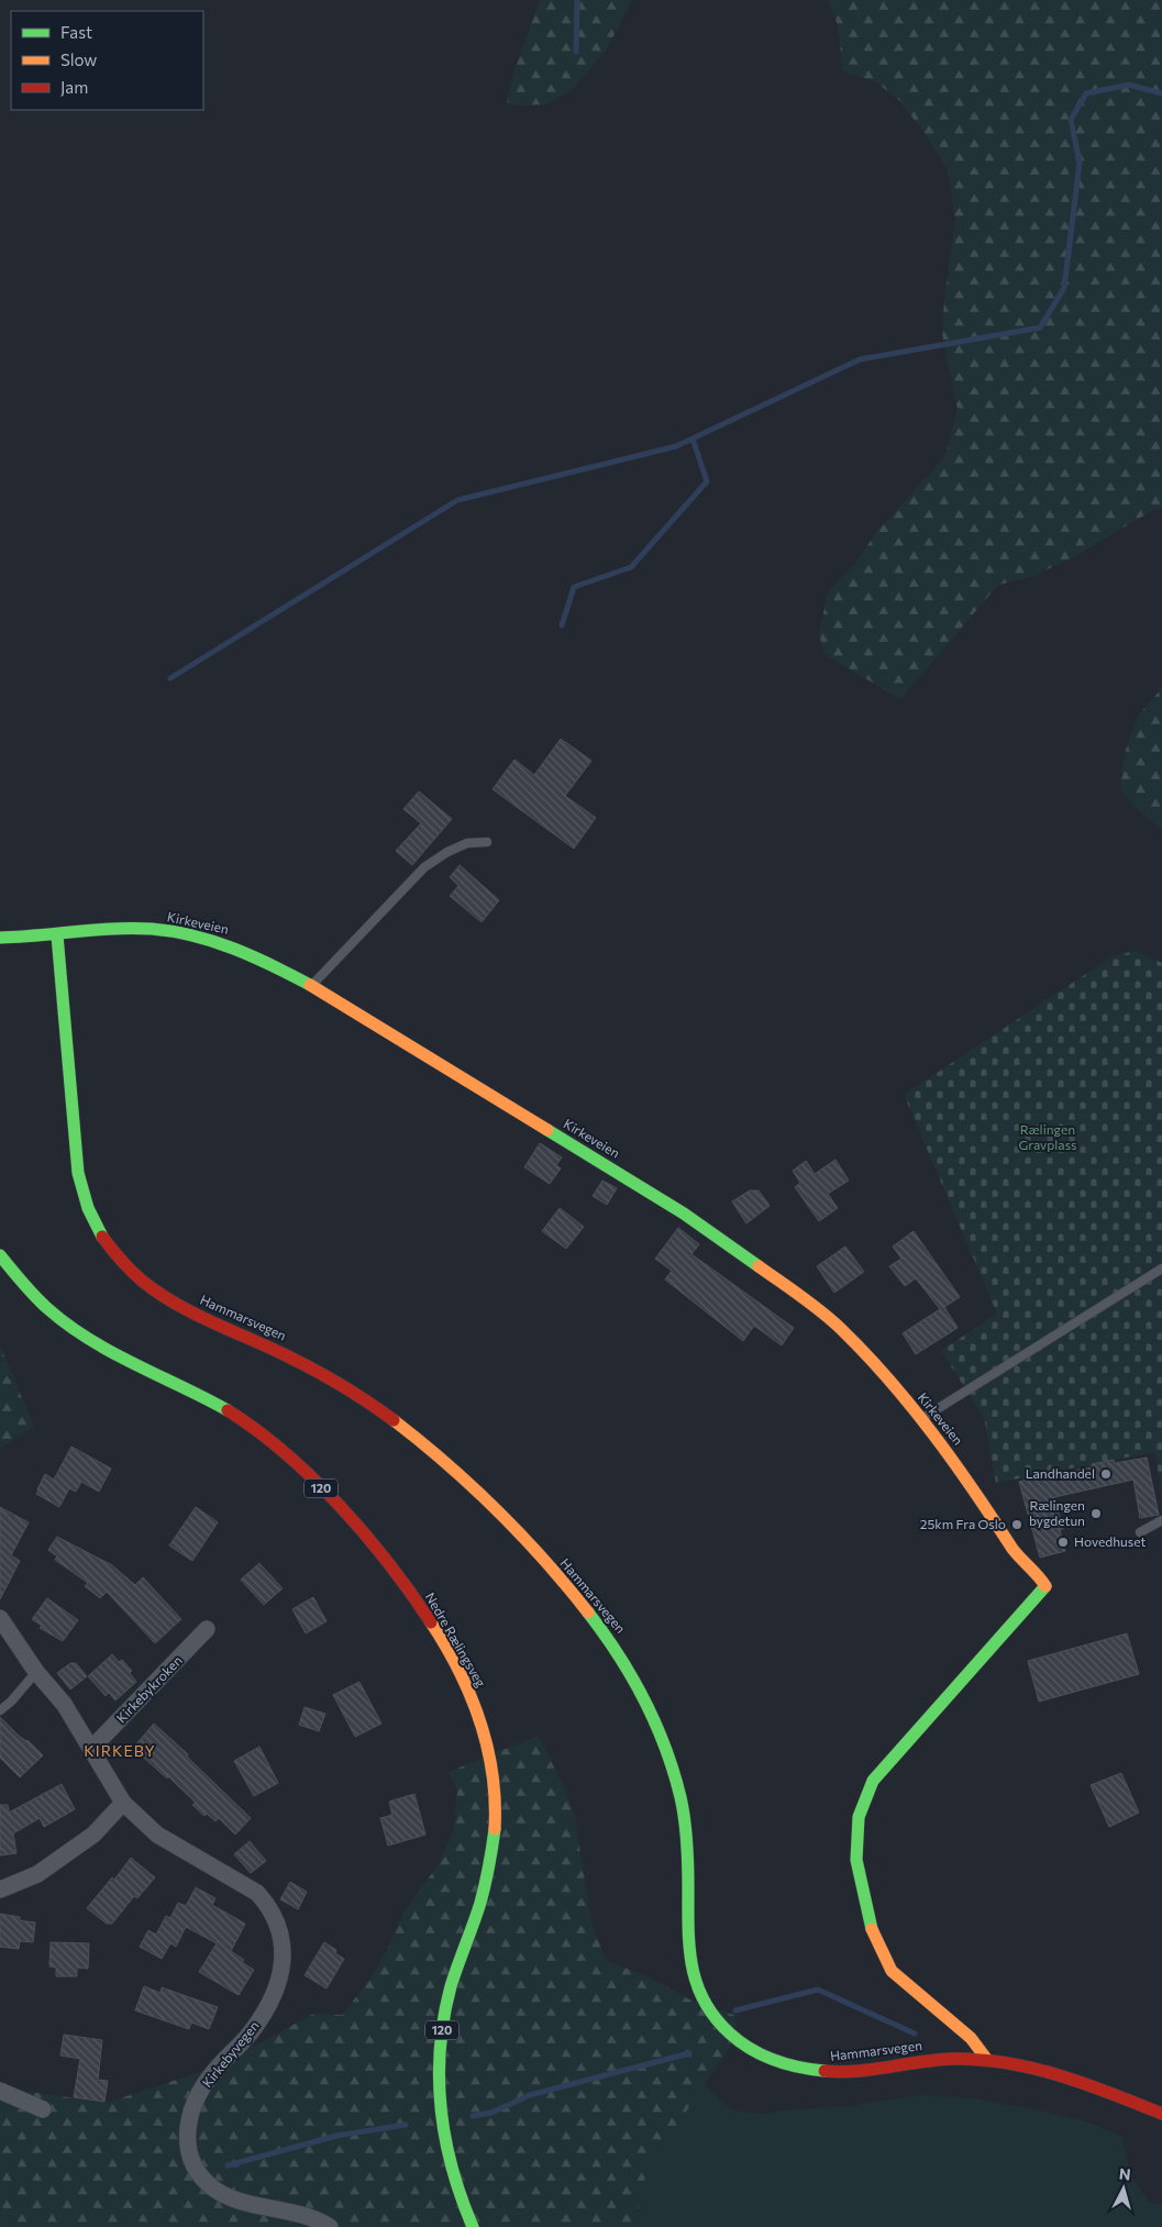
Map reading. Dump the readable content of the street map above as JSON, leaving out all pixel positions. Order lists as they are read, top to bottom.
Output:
{
  "streets": {
    "street": [
      "Kirkeveien",
      "Hammarsvegen",
      "120",
      "Nedre Rælingsveg",
      "Kirkebykroken",
      "Kirkebyvegen"
    ]
  },
  "crossings": [
    ["Kirkeveien", "Hammarsvegen"],
    ["Kirkebykroken", "Kirkebyvegen"]
  ],
  "districts": ["KIRKEBY"],
  "parks": ["Rælingen Gravplass"],
  "places": [
    "Landhandel",
    "Rælingen bygdetun",
    "25km Fra Oslo",
    "Hovedhuset"
  ],
  "legend": ["Fast", "Slow", "Jam"],
  "north": "top"
}
